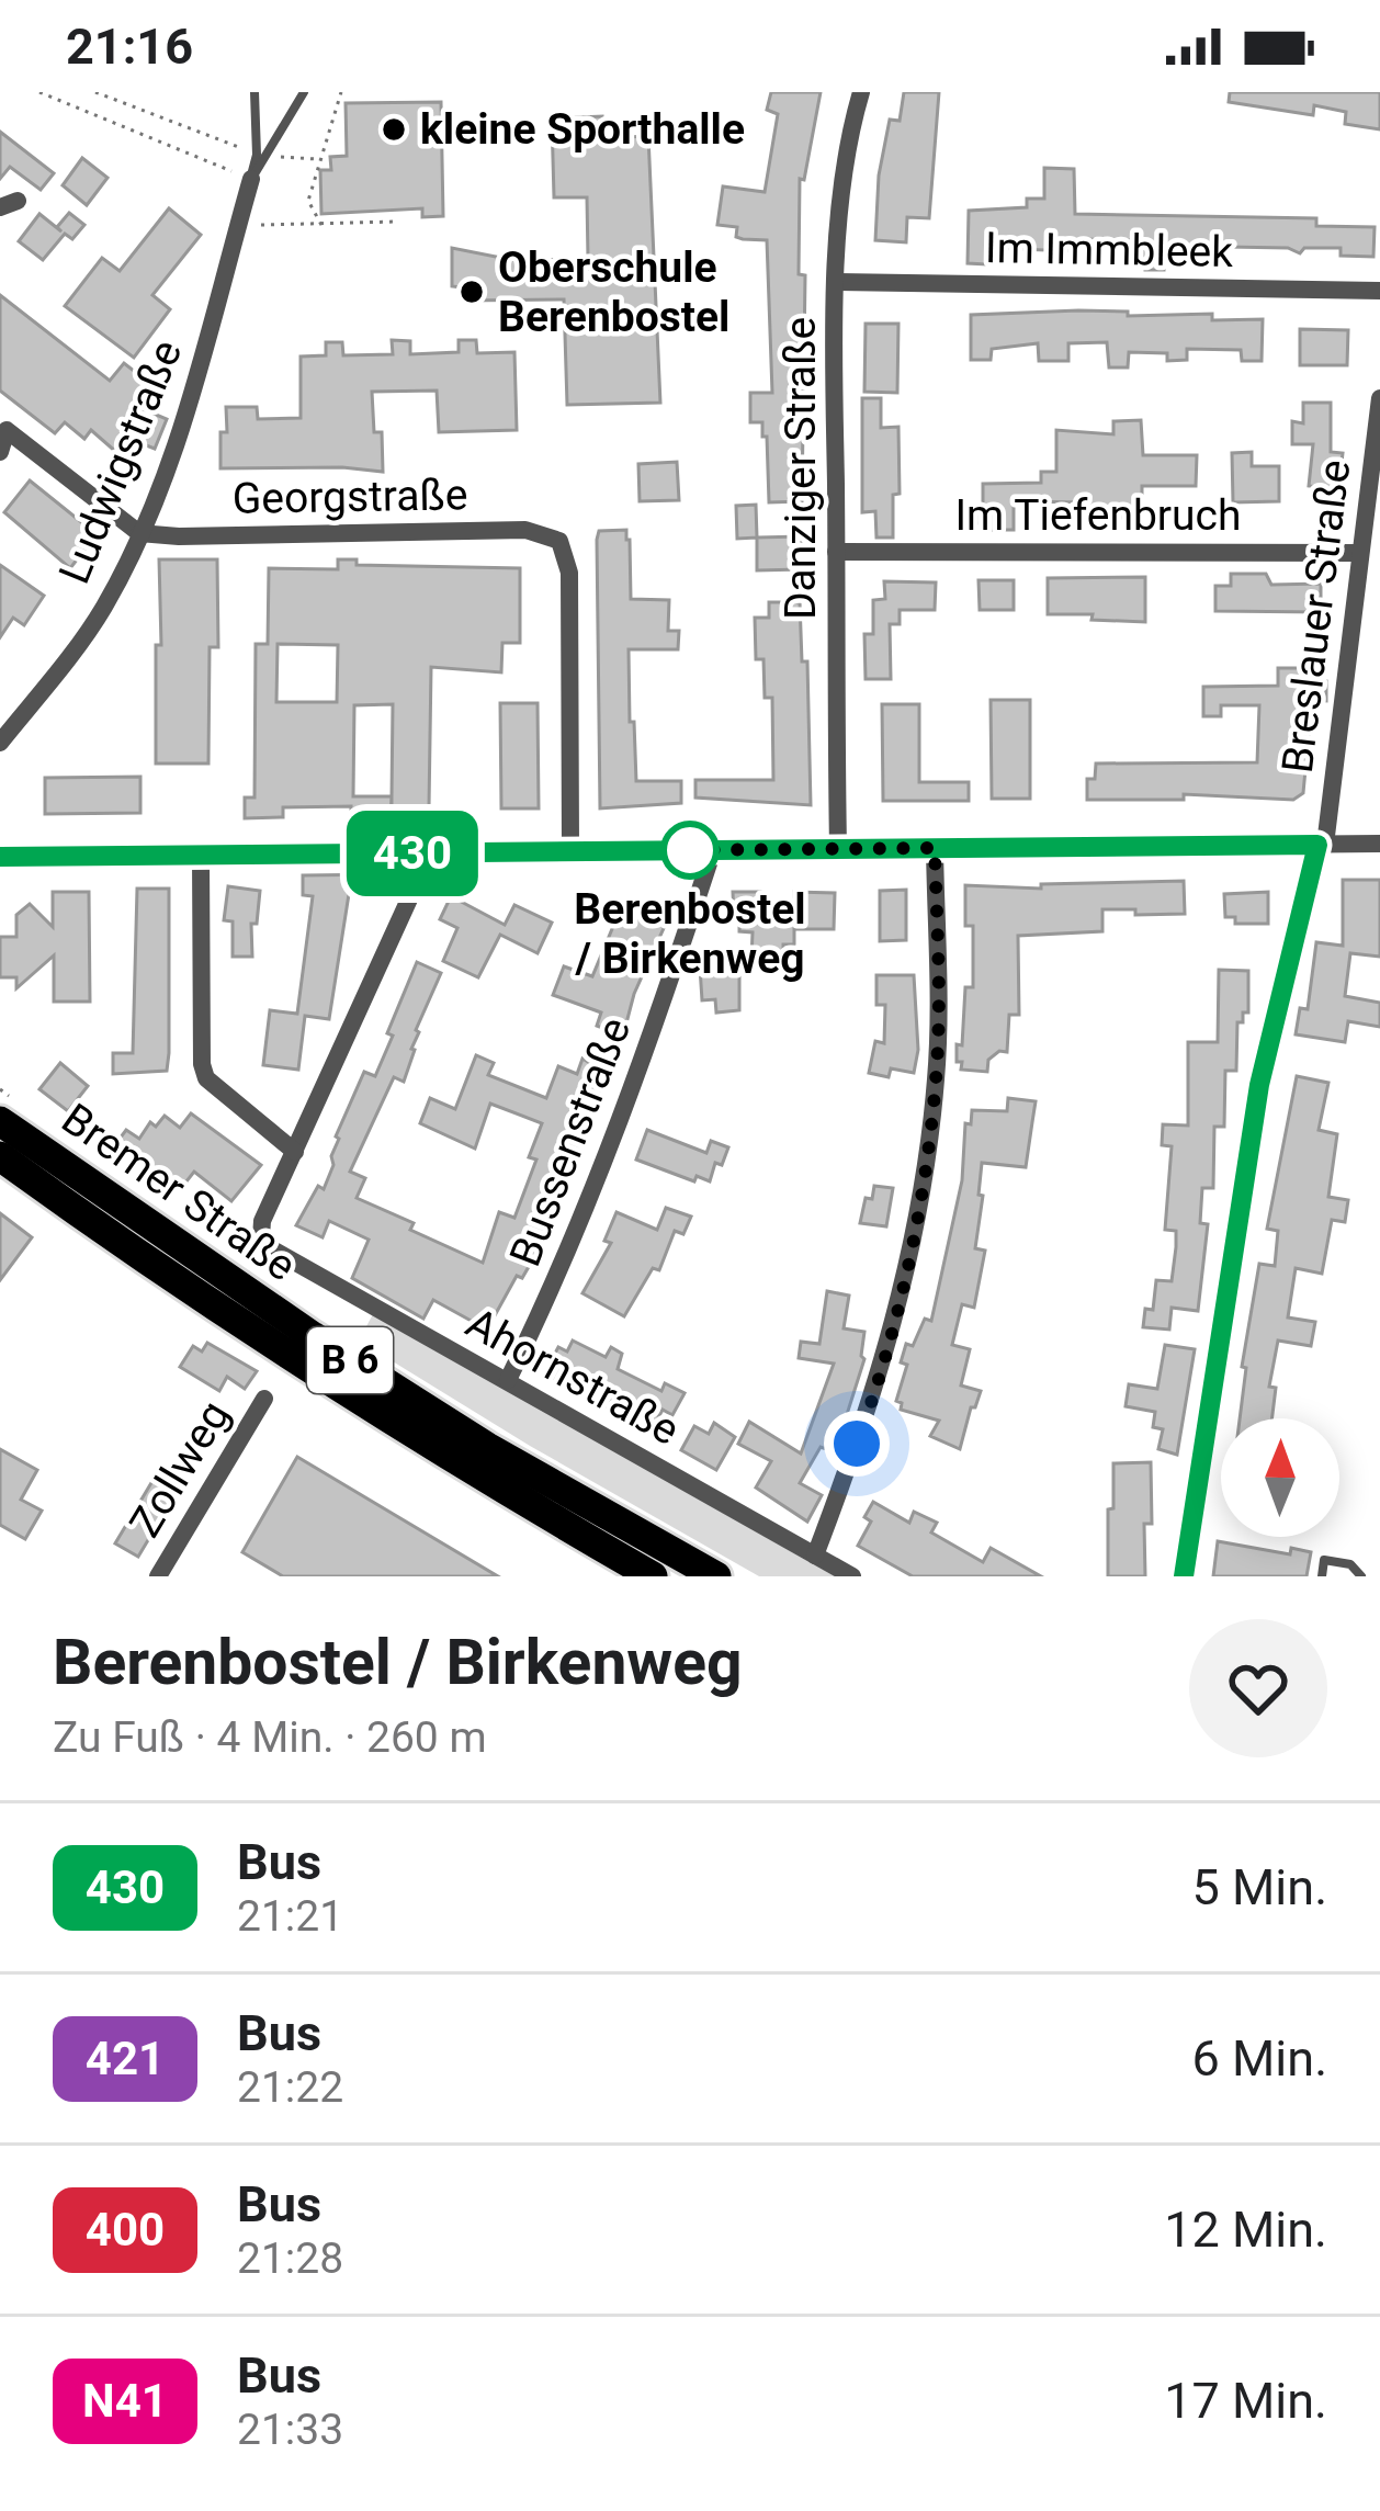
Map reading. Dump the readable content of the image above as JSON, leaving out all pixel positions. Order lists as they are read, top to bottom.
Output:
{
  "streets": {
    "main road": ["Bremer Straße", "B 6"],
    "street": [
      "Im Immbleek",
      "Ludwigstraße",
      "Danziger Straße",
      "Georgstraße",
      "Im Tiefenbruch",
      "Breslauer Straße",
      "Bussenstraße",
      "Ahornstraße",
      "Zollweg"
    ]
  },
  "crossings": [
    ["Im Immbleek", "Danziger Straße"],
    ["Ludwigstraße", "Georgstraße"],
    ["Danziger Straße", "Im Tiefenbruch"],
    ["Im Tiefenbruch", "Breslauer Straße"],
    ["Bussenstraße", "Ahornstraße"]
  ],
  "places": ["kleine Sporthalle", "Oberschule Berenbostel", "Berenbostel / Birkenweg"],
  "lines": ["bus line 430"],
  "north": "top",
  "page": {
    "status": "21:16",
    "on_map": "430",
    "heading": ["Berenbostel / Birkenweg", "Zu Fuß · 4 Min. · 260 m"],
    "list": [
      {
        "mark": "430",
        "name": "Bus",
        "note": "21:21",
        "value": "5 Min."
      },
      {
        "mark": "421",
        "name": "Bus",
        "note": "21:22",
        "value": "6 Min."
      },
      {
        "mark": "400",
        "name": "Bus",
        "note": "21:28",
        "value": "12 Min."
      },
      {
        "mark": "N41",
        "name": "Bus",
        "note": "21:33",
        "value": "17 Min."
      }
    ]
  }
}
